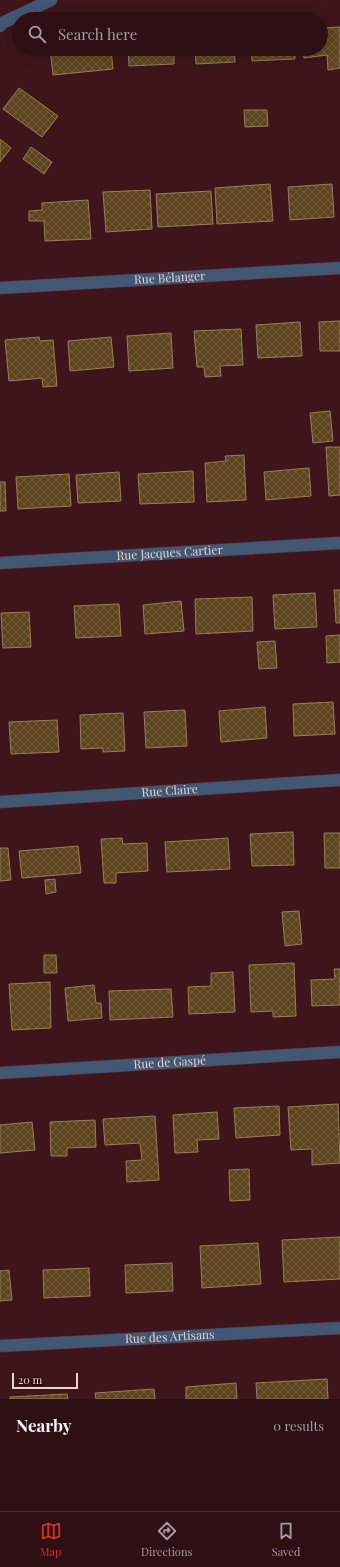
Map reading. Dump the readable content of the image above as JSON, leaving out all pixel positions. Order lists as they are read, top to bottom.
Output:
{
  "streets": {
    "street": [
      "Rue Bélanger",
      "Rue Jacques Cartier",
      "Rue Claire",
      "Rue de Gaspé",
      "Rue des Artisans"
    ]
  },
  "scale_bar": "20 m",
  "page": {
    "search": "Search here",
    "scale": "20 m",
    "heading": ["Nearby", "0 results"],
    "nav": ["Map", "Directions", "Saved"]
  }
}
